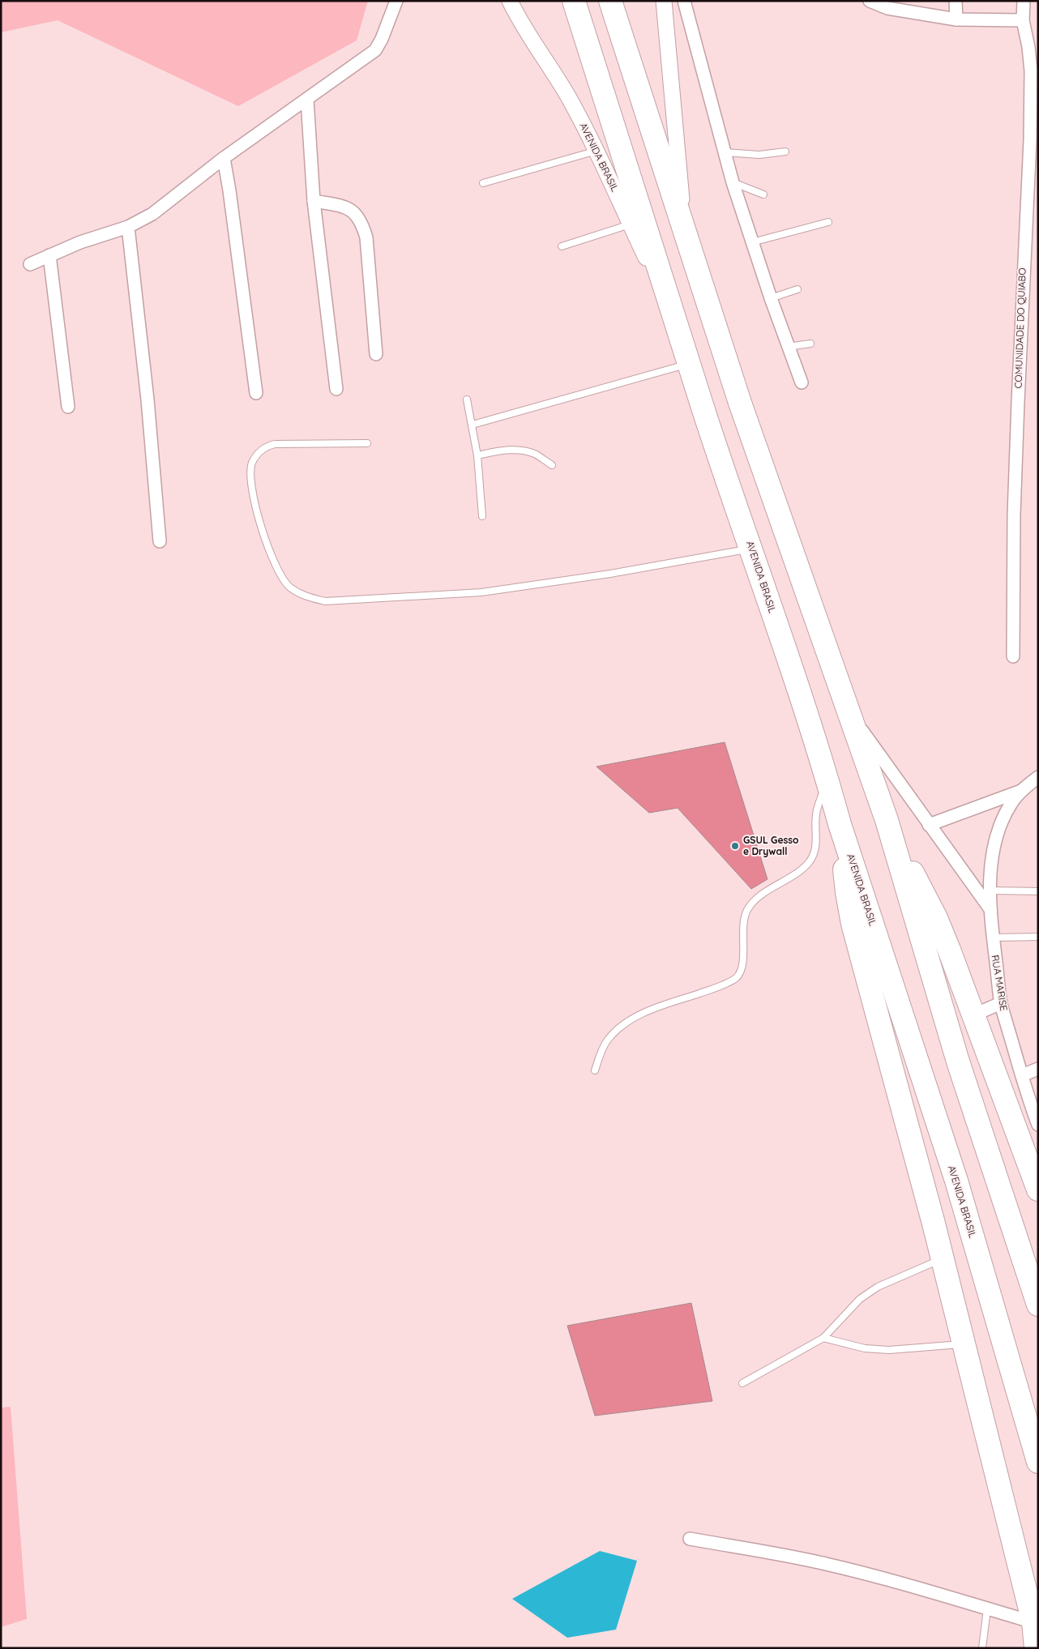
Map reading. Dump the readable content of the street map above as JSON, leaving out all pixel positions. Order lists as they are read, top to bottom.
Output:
{
  "streets": {
    "highway": ["AVENIDA BRASIL"],
    "street": ["COMUNIDADE DO QUIABO", "RUA MARISE"]
  },
  "places": ["GSUL Gesso e Drywall"]
}
